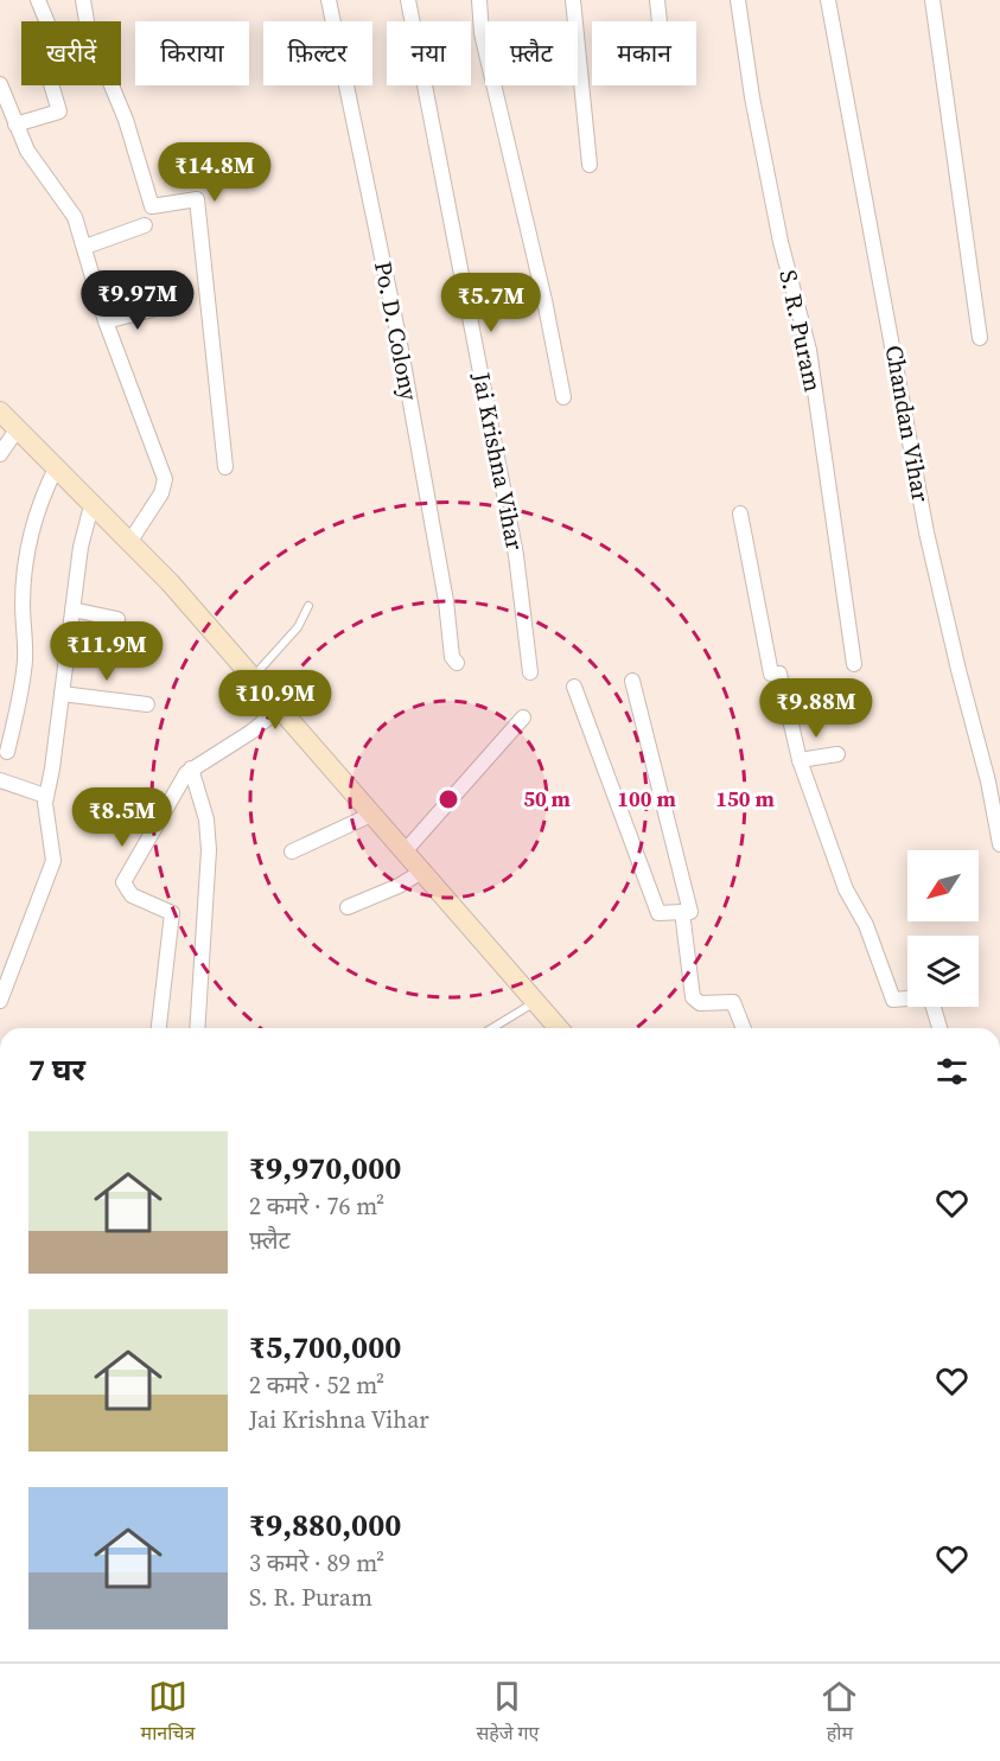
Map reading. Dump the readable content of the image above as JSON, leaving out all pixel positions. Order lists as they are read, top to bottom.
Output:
{
  "streets": {
    "street": [
      "Po. D. Colony",
      "S. R. Puram",
      "Chandan Vihar",
      "Jai Krishna Vihar"
    ]
  },
  "north": "bottom left",
  "page": {
    "chip": [
      "खरीदें",
      "किराया",
      "फ़िल्टर",
      "नया",
      "फ़्लैट",
      "मकान"
    ],
    "price": [
      "₹14.8M",
      "₹9.97M",
      "₹5.7M",
      "₹11.9M",
      "₹10.9M",
      "₹9.88M",
      "₹8.5M"
    ],
    "heading": "7 घर",
    "list": [
      {
        "name": "₹9,970,000",
        "note": "2 कमरे · 76 m² · फ़्लैट"
      },
      {
        "name": "₹5,700,000",
        "note": "2 कमरे · 52 m² · Jai Krishna Vihar"
      },
      {
        "name": "₹9,880,000",
        "note": "3 कमरे · 89 m² · S. R. Puram"
      }
    ],
    "tabs": ["मानचित्र", "सहेजे गए", "होम"]
  },
  "rings": ["50 m", "100 m", "150 m"]
}
